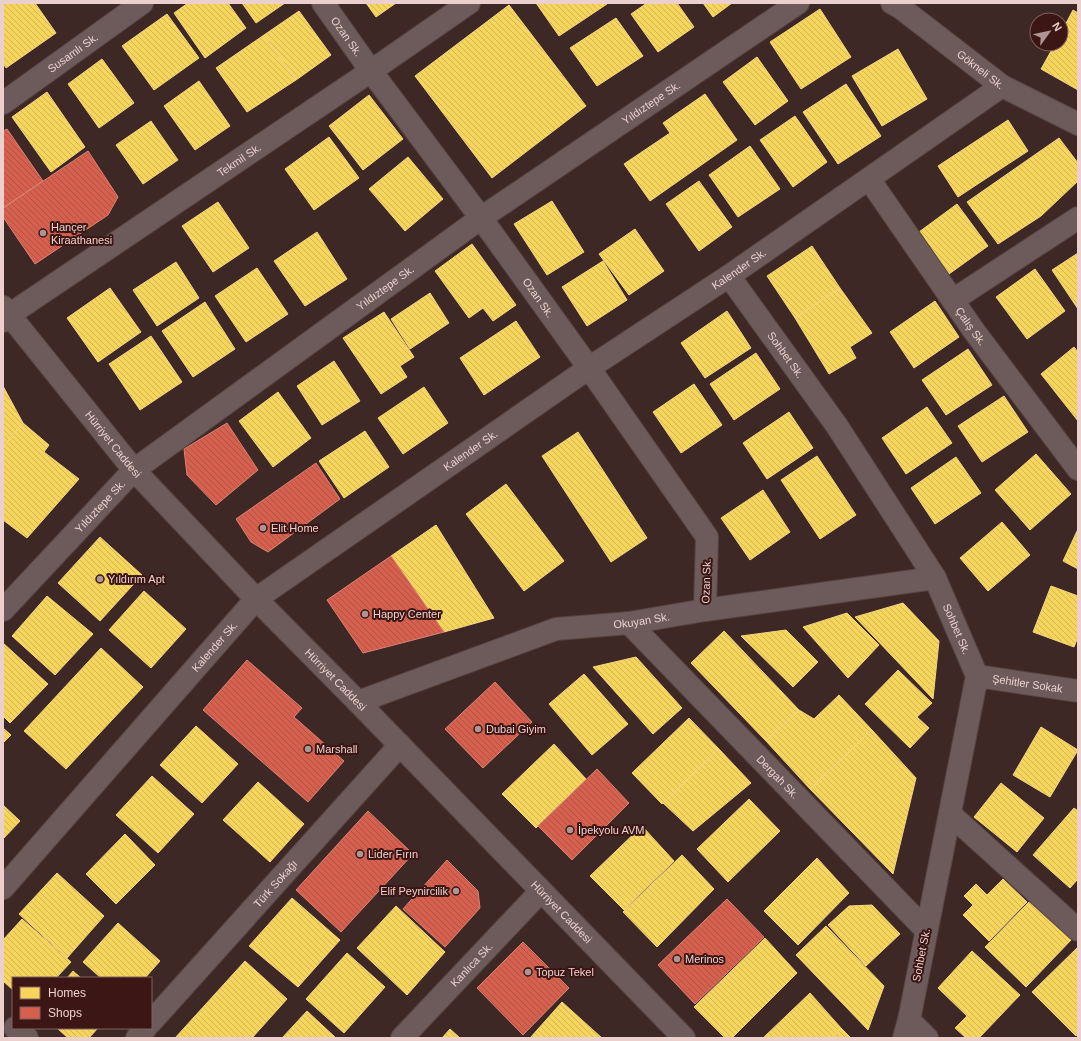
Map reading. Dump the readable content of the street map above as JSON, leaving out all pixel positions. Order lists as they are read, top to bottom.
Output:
{
  "streets": {
    "street": [
      "Ozan Sk.",
      "Susamlı Sk.",
      "Gökneli Sk.",
      "Yıldıztepe Sk.",
      "Tekmil Sk.",
      "Kalender Sk.",
      "Çalış Sk.",
      "Sohbet Sk.",
      "Hürriyet Caddesi",
      "Okuyan Sk.",
      "Şehitler Sokak",
      "Dergah Sk.",
      "Türk Sokağı",
      "Kanlıca Sk."
    ]
  },
  "crossings": [
    ["Ozan Sk.", "Yıldıztepe Sk."],
    ["Ozan Sk.", "Tekmil Sk."],
    ["Ozan Sk.", "Kalender Sk."],
    ["Ozan Sk.", "Okuyan Sk."],
    ["Gökneli Sk.", "Kalender Sk."],
    ["Yıldıztepe Sk.", "Hürriyet Caddesi"],
    ["Tekmil Sk.", "Hürriyet Caddesi"],
    ["Kalender Sk.", "Çalış Sk."],
    ["Kalender Sk.", "Sohbet Sk."],
    ["Kalender Sk.", "Hürriyet Caddesi"],
    ["Sohbet Sk.", "Okuyan Sk."],
    ["Sohbet Sk.", "Şehitler Sokak"],
    ["Sohbet Sk.", "Dergah Sk."],
    ["Hürriyet Caddesi", "Okuyan Sk."],
    ["Hürriyet Caddesi", "Türk Sokağı"],
    ["Hürriyet Caddesi", "Kanlıca Sk."],
    ["Okuyan Sk.", "Dergah Sk."]
  ],
  "places": [
    "Hançer Kiraathanesi",
    "Elit Home",
    "Yıldırım Apt",
    "Happy Center",
    "Dubai Giyim",
    "Marshall",
    "İpekyolu AVM",
    "Lider Fırın",
    "Elif Peynircilik",
    "Merinos",
    "Topuz Tekel"
  ],
  "legend": ["Homes", "Shops"],
  "north": "top right"
}
